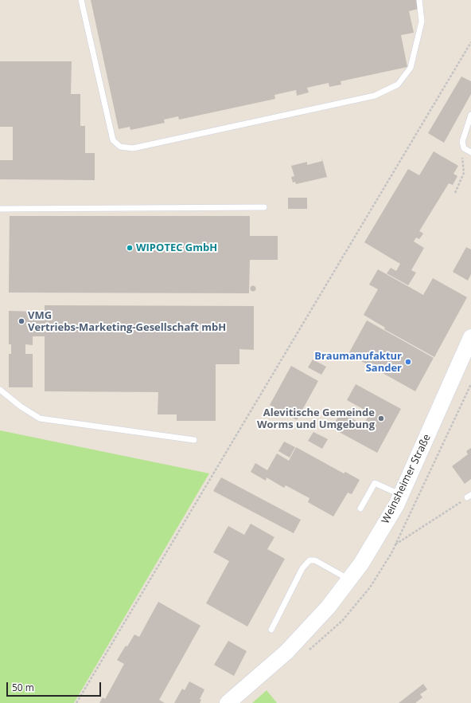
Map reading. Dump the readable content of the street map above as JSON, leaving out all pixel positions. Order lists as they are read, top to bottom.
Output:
{
  "streets": {
    "main road": ["Weinsheimer Straße"]
  },
  "places": [
    "WIPOTEC GmbH",
    "VMG Vertriebs-Marketing-Gesellschaft mbH",
    "Braumanufaktur Sander",
    "Alevitische Gemeinde Worms und Umgebung"
  ],
  "scale_bar": "50 m"
}
